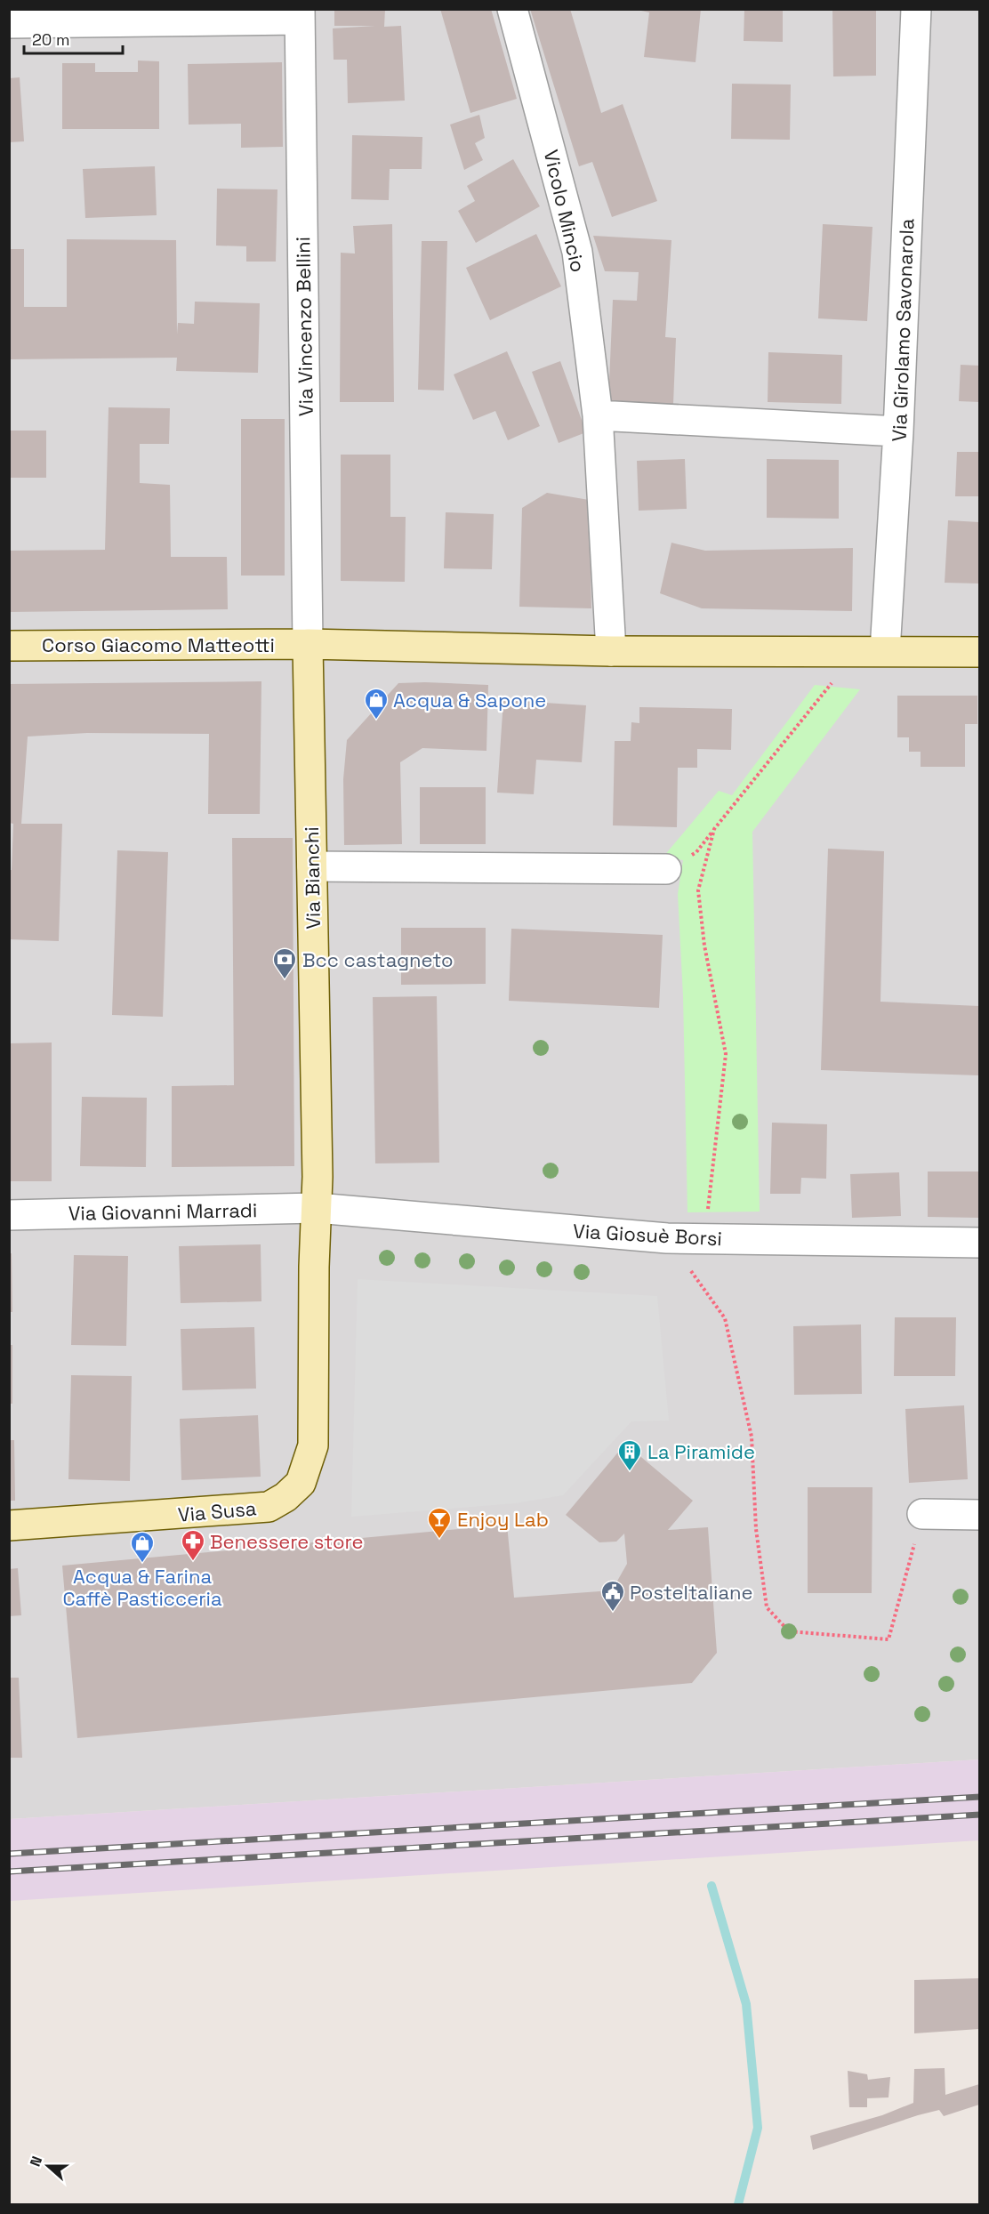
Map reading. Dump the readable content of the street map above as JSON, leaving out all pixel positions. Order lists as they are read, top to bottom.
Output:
{
  "streets": {
    "street": [
      "Vicolo Mincio",
      "Via Vincenzo Bellini",
      "Via Girolamo Savonarola",
      "Corso Giacomo Matteotti",
      "Via Bianchi",
      "Via Giovanni Marradi",
      "Via Giosuè Borsi",
      "Via Susa"
    ]
  },
  "crossings": [
    ["Vicolo Mincio", "Corso Giacomo Matteotti"],
    ["Via Vincenzo Bellini", "Corso Giacomo Matteotti"],
    ["Via Vincenzo Bellini", "Via Bianchi"],
    ["Via Girolamo Savonarola", "Corso Giacomo Matteotti"],
    ["Corso Giacomo Matteotti", "Via Bianchi"],
    ["Via Bianchi", "Via Giovanni Marradi"],
    ["Via Bianchi", "Via Giosuè Borsi"],
    ["Via Bianchi", "Via Susa"],
    ["Via Giovanni Marradi", "Via Giosuè Borsi"],
    ["Via Giovanni Marradi", "Via Susa"],
    ["Via Giosuè Borsi", "Via Susa"]
  ],
  "places": {
    "shop": ["Acqua & Sapone", "Acqua & Farina Caffè Pasticceria"],
    "bank": ["Bcc castagneto"],
    "building": ["La Piramide"],
    "bar": ["Enjoy Lab"],
    "pharmacy": ["Benessere store"],
    "public building": ["PosteItaliane"]
  },
  "scale_bar": "20 m",
  "north": "left"
}
